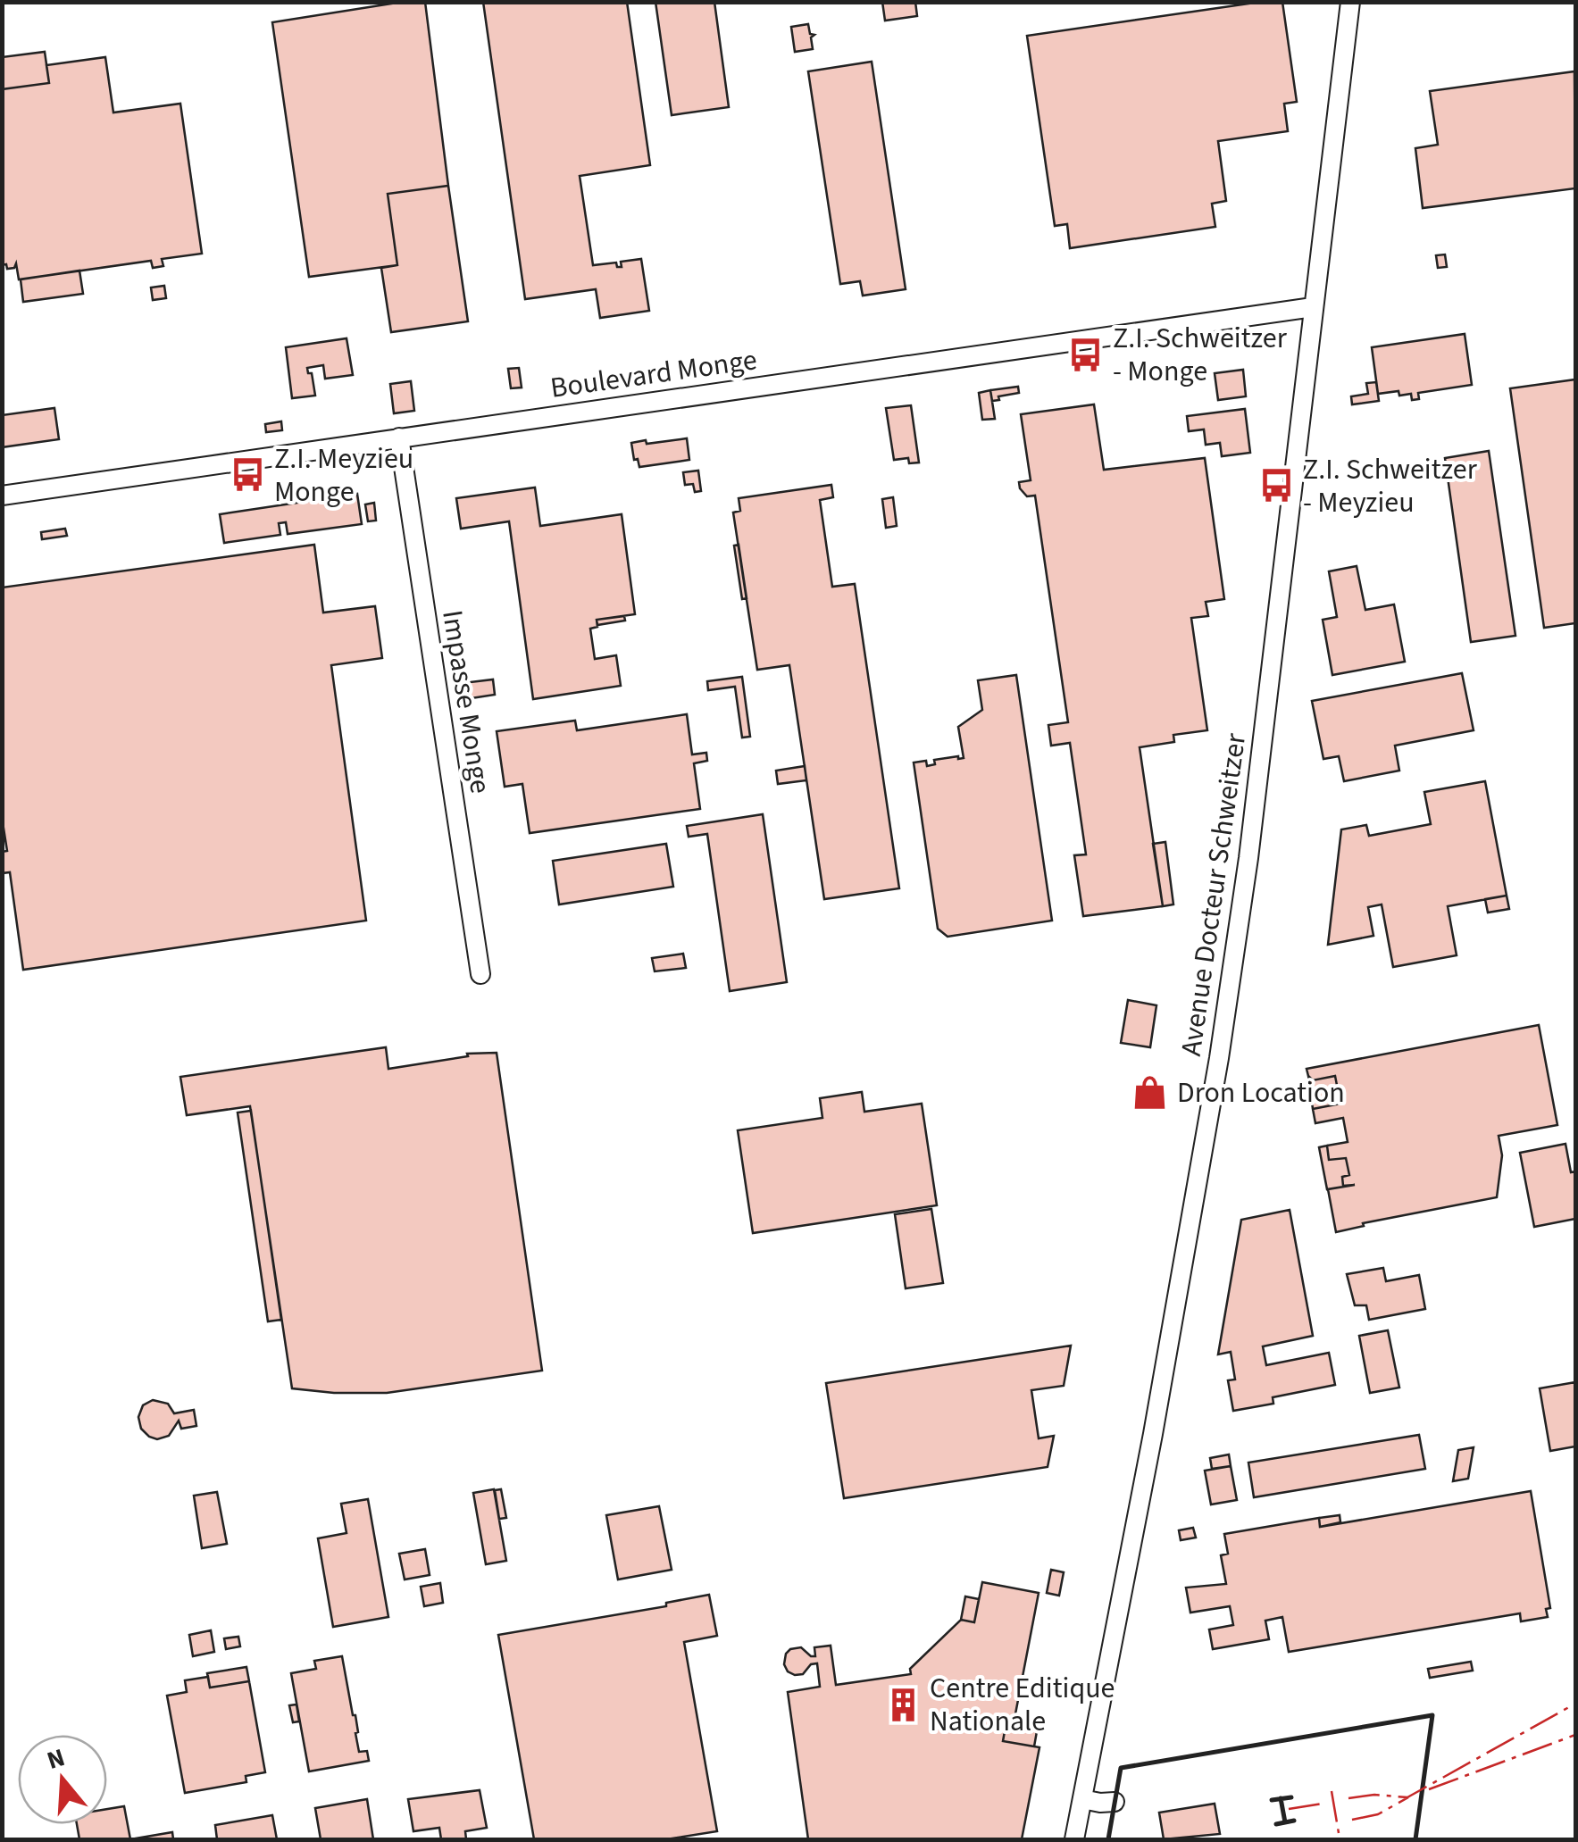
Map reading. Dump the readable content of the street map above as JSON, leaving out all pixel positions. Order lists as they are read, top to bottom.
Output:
{
  "streets": {
    "street": ["Boulevard Monge", "Impasse Monge", "Avenue Docteur Schweitzer"]
  },
  "crossings": [
    ["Boulevard Monge", "Impasse Monge"],
    ["Boulevard Monge", "Avenue Docteur Schweitzer"]
  ],
  "places": {
    "bus stop": ["Z.I. Schweitzer - Monge", "Z.I. Meyzieu Monge", "Z.I. Schweitzer - Meyzieu"],
    "shop": ["Dron Location"],
    "building": ["Centre Editique Nationale"]
  },
  "north": "top"
}
